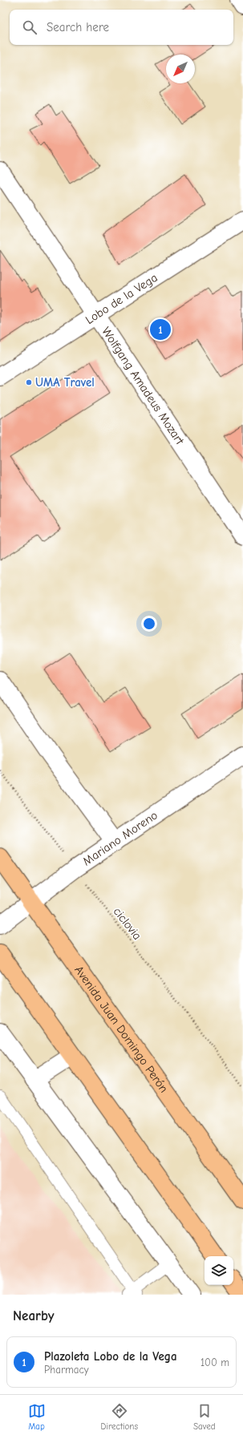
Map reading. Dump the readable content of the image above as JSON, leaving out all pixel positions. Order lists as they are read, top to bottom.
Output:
{
  "streets": {
    "main road": ["Avenida Juan Domingo Perón"],
    "street": ["Lobo de la Vega", "Wolfgang Amadeus Mozart", "Mariano Moreno"],
    "path": ["ciclovia"]
  },
  "crossings": [
    ["Lobo de la Vega", "Wolfgang Amadeus Mozart"],
    ["Mariano Moreno", "ciclovia"],
    ["Mariano Moreno", "Avenida Juan Domingo Perón"]
  ],
  "places": ["UMA Travel"],
  "north": "bottom left",
  "page": {
    "search": "Search here",
    "pins": "1",
    "heading": "Nearby",
    "list": [
      {
        "mark": "1",
        "name": "Plazoleta Lobo de la Vega",
        "note": "Pharmacy",
        "value": "100 m"
      }
    ],
    "nav": ["Map", "Directions", "Saved"]
  }
}
